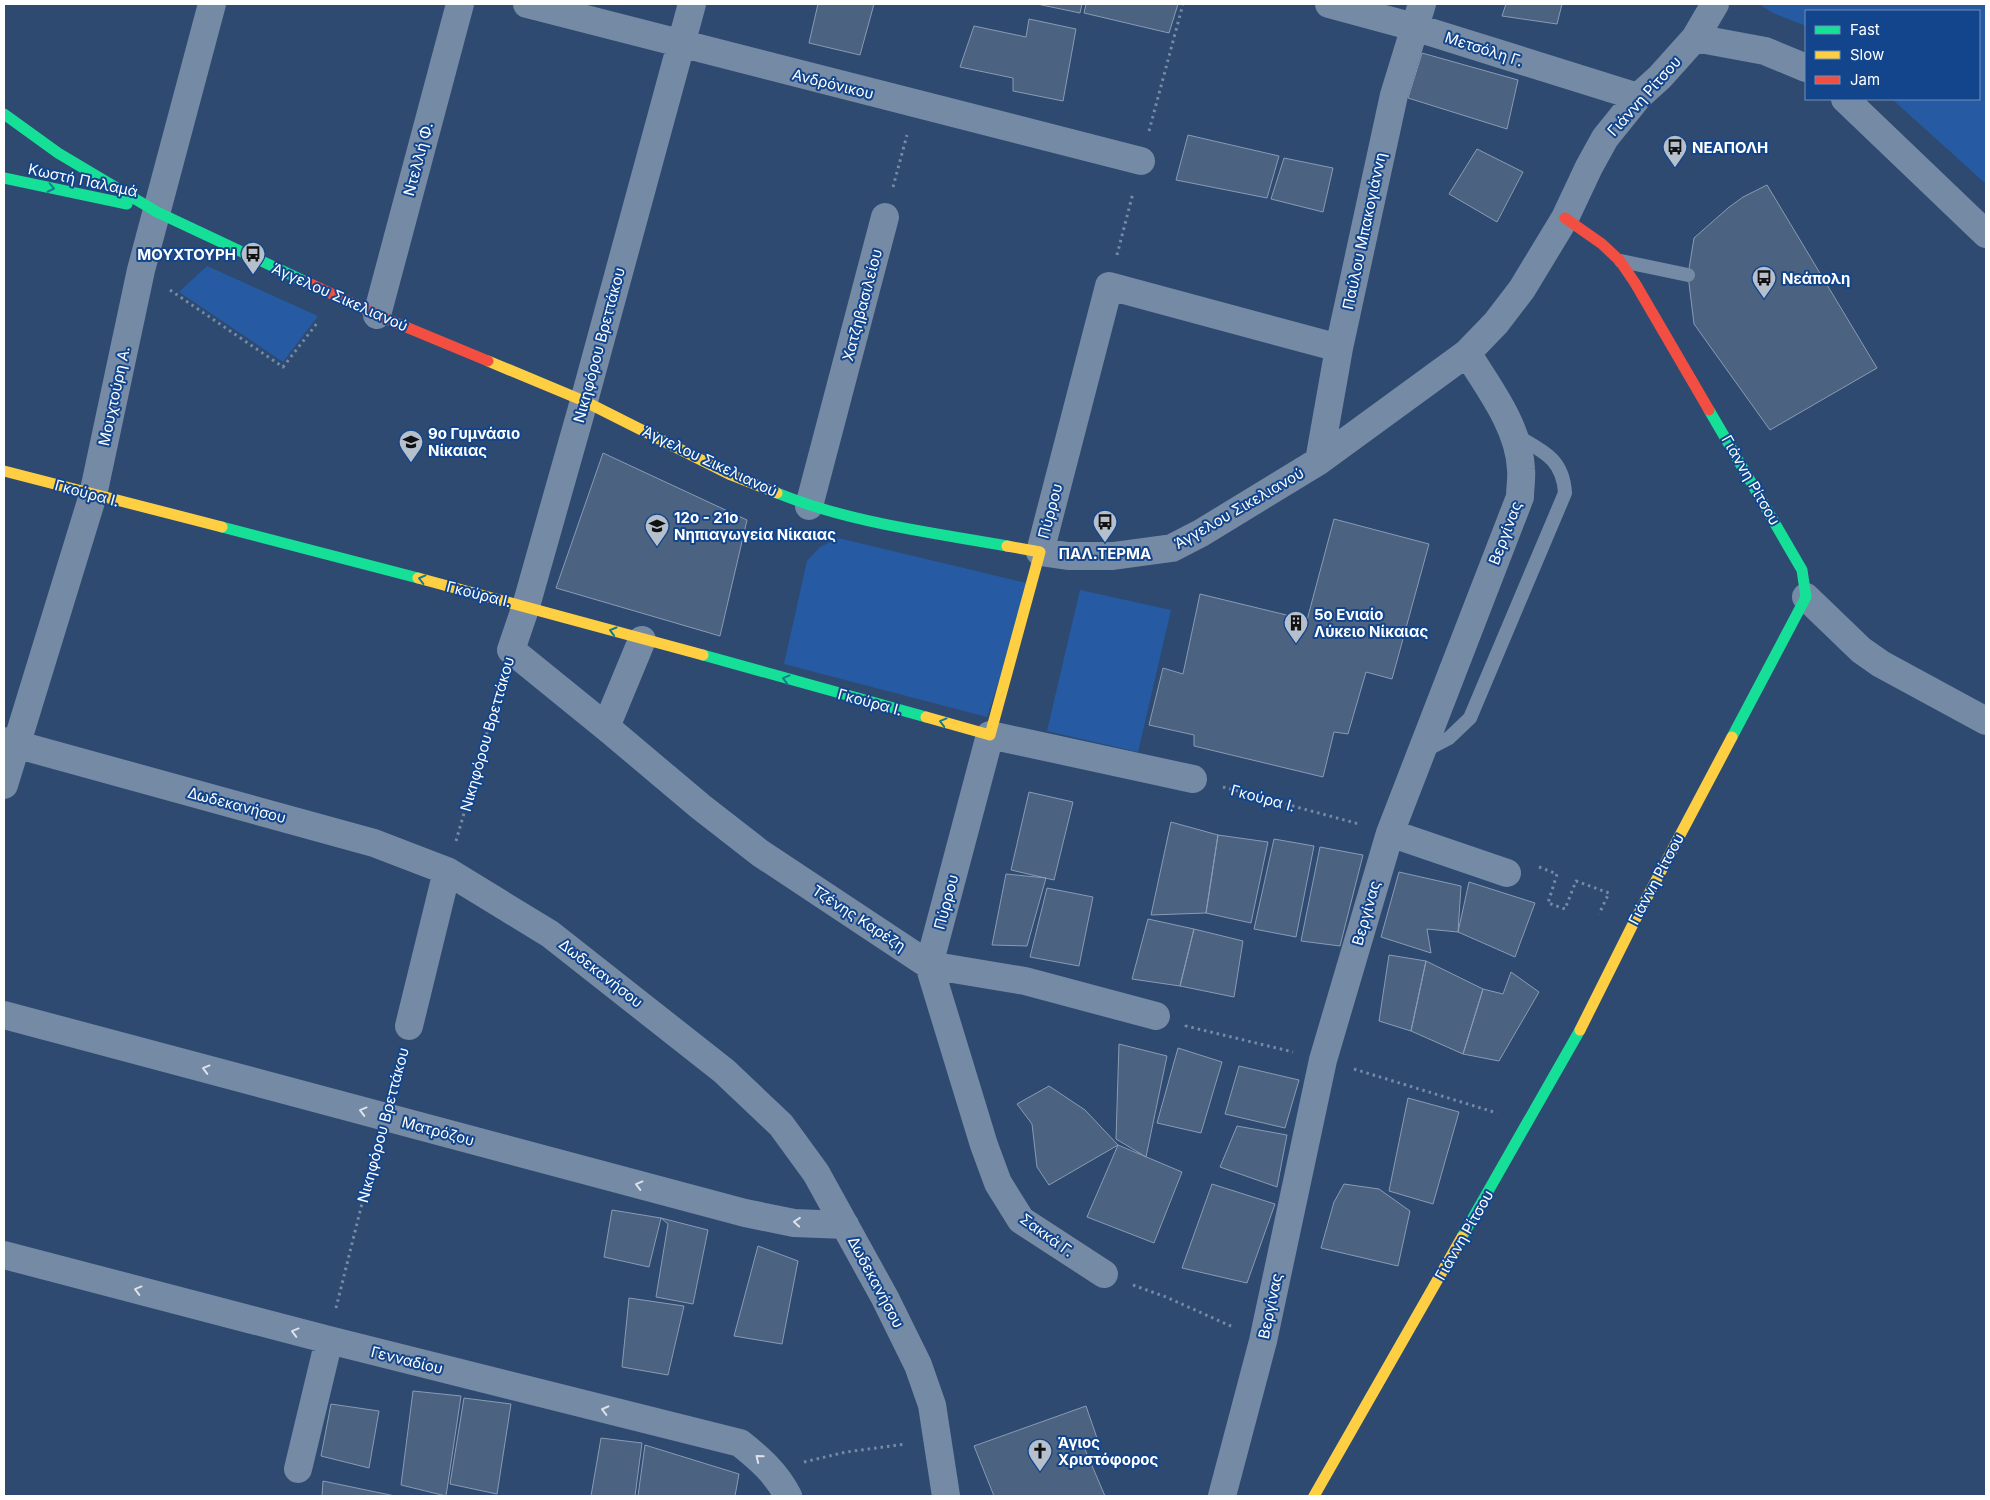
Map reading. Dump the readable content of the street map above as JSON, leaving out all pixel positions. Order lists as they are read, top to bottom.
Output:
{
  "streets": {
    "street": [
      "Μετσόλη Γ.",
      "Ανδρόνικου",
      "Γιάννη Ρίτσου",
      "Ντελλή Φ.",
      "Κωστή Παλαμά",
      "Παύλου Μπακογιάννη",
      "Άγγελου Σικελιανού",
      "Χατζηβασιλείου",
      "Νικηφόρου Βρεττάκου",
      "Μουχτούρη Α.",
      "Γκούρα Ι.",
      "Πύρρου",
      "Βεργίνας",
      "Δωδεκανήσου",
      "Τζένης Καρέζη",
      "Ματρόζου",
      "Σακκά Γ.",
      "Γενναδίου"
    ]
  },
  "crossings": [
    ["Μετσόλη Γ.", "Γιάννη Ρίτσου"],
    ["Μετσόλη Γ.", "Παύλου Μπακογιάννη"],
    ["Ανδρόνικου", "Νικηφόρου Βρεττάκου"],
    ["Γιάννη Ρίτσου", "Άγγελου Σικελιανού"],
    ["Ντελλή Φ.", "Άγγελου Σικελιανού"],
    ["Κωστή Παλαμά", "Άγγελου Σικελιανού"],
    ["Κωστή Παλαμά", "Μουχτούρη Α."],
    ["Παύλου Μπακογιάννη", "Άγγελου Σικελιανού"],
    ["Παύλου Μπακογιάννη", "Πύρρου"],
    ["Άγγελου Σικελιανού", "Χατζηβασιλείου"],
    ["Άγγελου Σικελιανού", "Νικηφόρου Βρεττάκου"],
    ["Άγγελου Σικελιανού", "Μουχτούρη Α."],
    ["Άγγελου Σικελιανού", "Πύρρου"],
    ["Άγγελου Σικελιανού", "Βεργίνας"],
    ["Νικηφόρου Βρεττάκου", "Γκούρα Ι."],
    ["Νικηφόρου Βρεττάκου", "Δωδεκανήσου"],
    ["Νικηφόρου Βρεττάκου", "Τζένης Καρέζη"],
    ["Νικηφόρου Βρεττάκου", "Ματρόζου"],
    ["Νικηφόρου Βρεττάκου", "Γενναδίου"],
    ["Μουχτούρη Α.", "Γκούρα Ι."],
    ["Μουχτούρη Α.", "Δωδεκανήσου"],
    ["Γκούρα Ι.", "Πύρρου"],
    ["Γκούρα Ι.", "Βεργίνας"],
    ["Πύρρου", "Τζένης Καρέζη"],
    ["Πύρρου", "Σακκά Γ."],
    ["Δωδεκανήσου", "Ματρόζου"],
    ["Τζένης Καρέζη", "Σακκά Γ."]
  ],
  "one_way": [
    "Κωστή Παλαμά",
    "Γκούρα Ι.",
    "Ματρόζου",
    "Γενναδίου"
  ],
  "places": {
    "bus stop": [
      "ΝΕΑΠΟΛΗ",
      "ΜΟΥΧΤΟΥΡΗ",
      "Νεάπολη",
      "ΠΑΛ.ΤΕΡΜΑ"
    ],
    "school or university": ["9ο Γυμνάσιο Νίκαιας", "12ο - 21ο Νηπιαγωγεία Νίκαιας"],
    "building": ["5ο Ενιαίο Λύκειο Νίκαιας"],
    "church": ["Άγιος Χριστόφορος"]
  },
  "legend": ["Fast", "Slow", "Jam"]
}
